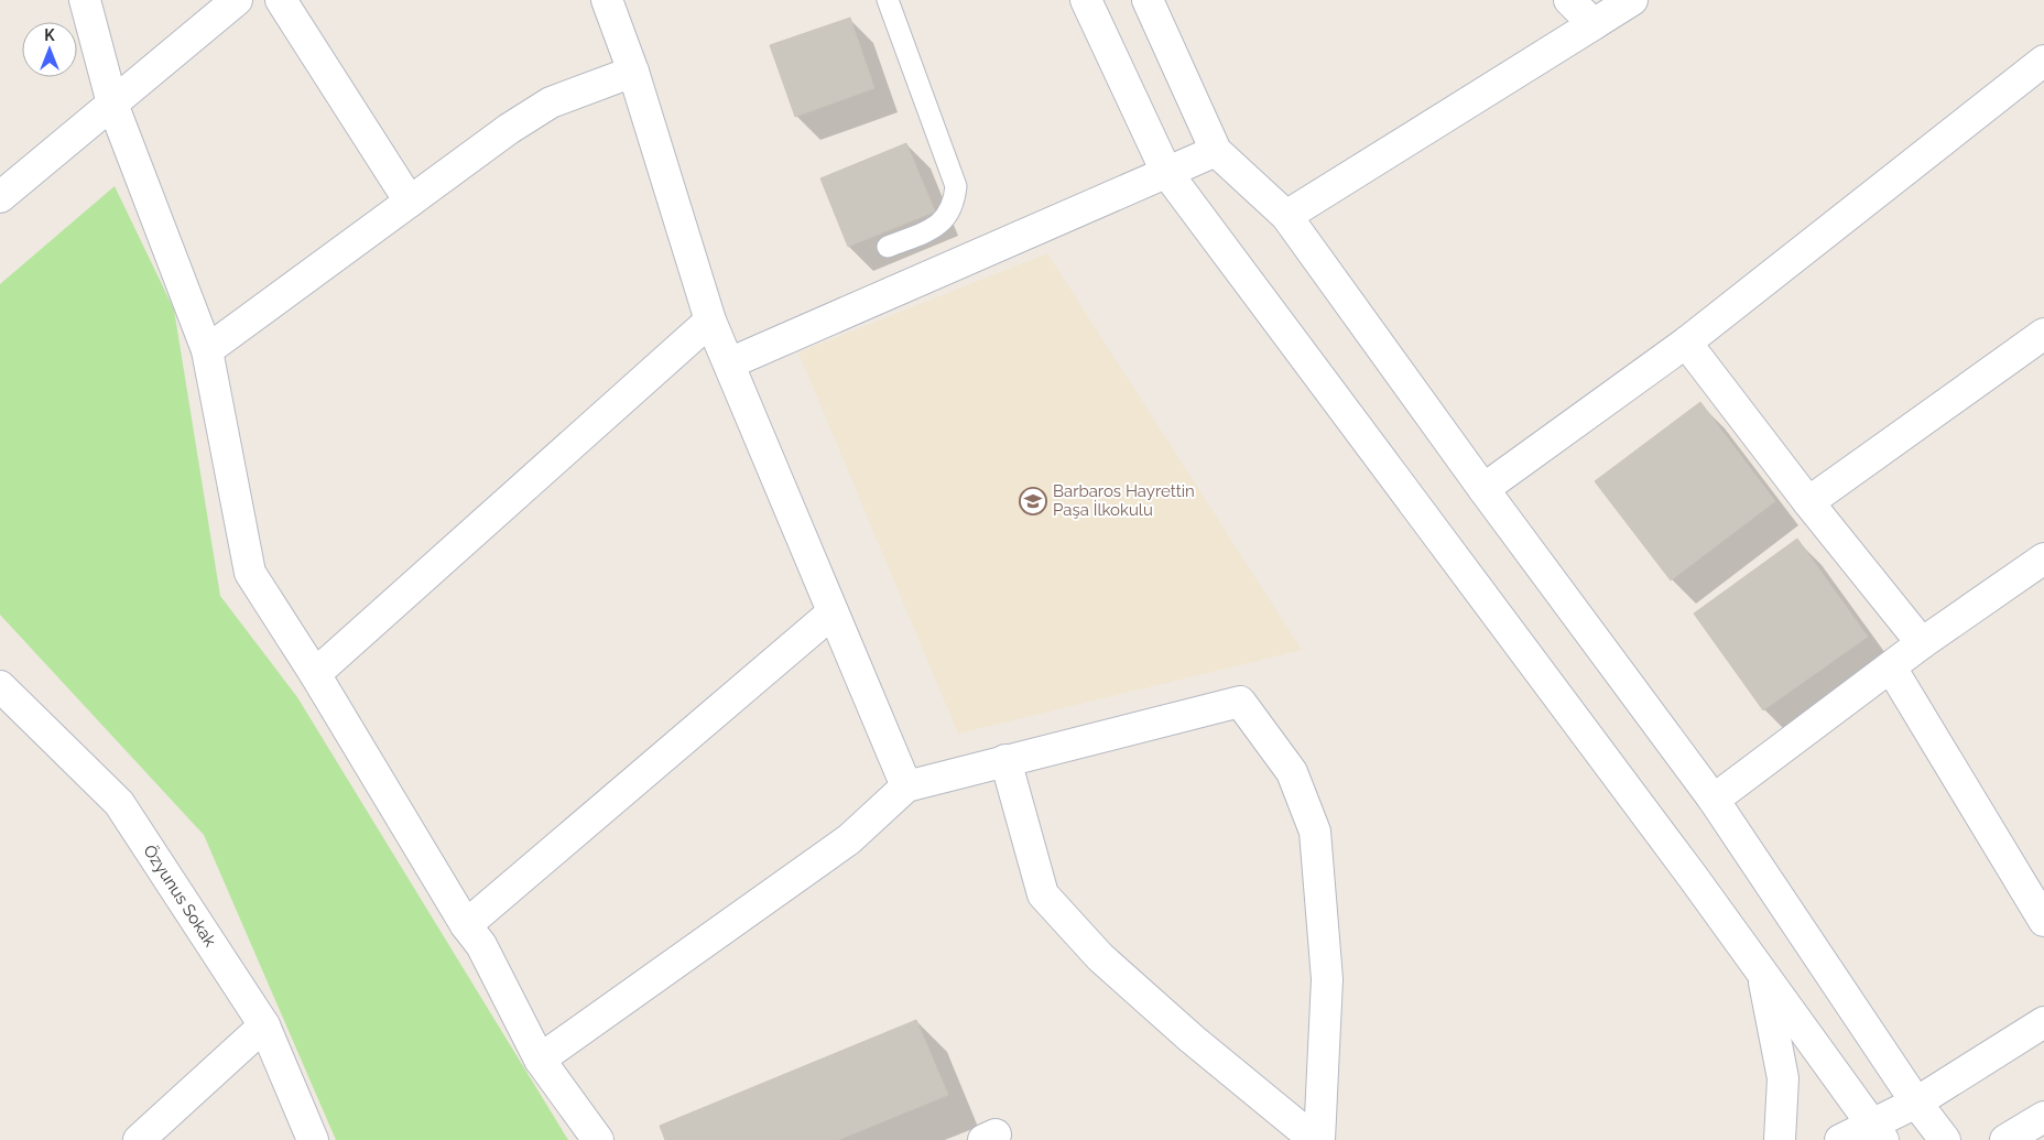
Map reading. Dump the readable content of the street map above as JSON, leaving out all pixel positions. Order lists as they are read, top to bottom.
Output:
{
  "streets": {
    "street": ["Özyunus Sokak"]
  },
  "places": {
    "school or university": ["Barbaros Hayrettin Paşa İlkokulu"]
  },
  "north": "top"
}
